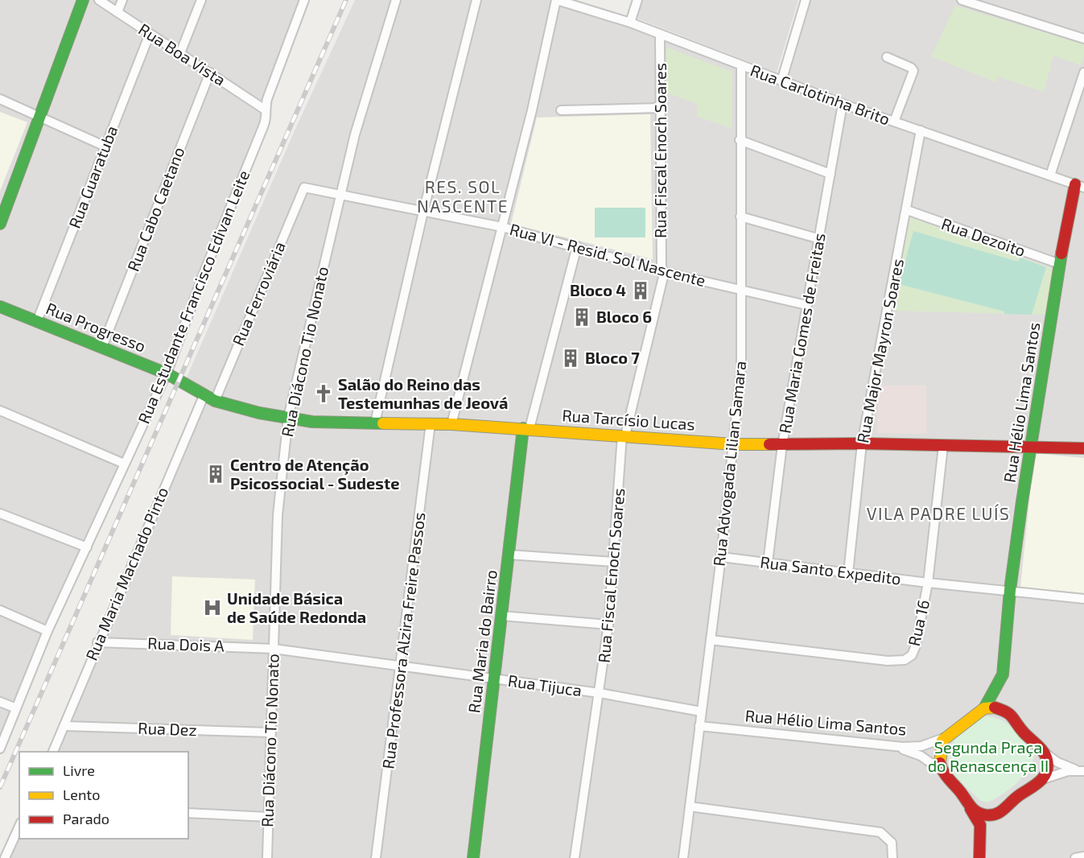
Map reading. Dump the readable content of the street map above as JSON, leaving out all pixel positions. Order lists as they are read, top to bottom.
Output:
{
  "streets": {
    "street": [
      "Rua Boa Vista",
      "Rua Carlotinha Brito",
      "Rua Fiscal Enoch Soares",
      "Rua Guaratuba",
      "Rua Cabo Caetano",
      "Rua Dezoito",
      "Rua VI - Resid. Sol Nascente",
      "Rua Ferroviária",
      "Rua Estudante Francisco Edivan Leite",
      "Rua Progresso",
      "Rua Maria Gomes de Freitas",
      "Rua Major Mayron Soares",
      "Rua Diácono Tio Nonato",
      "Rua Hélio Lima Santos",
      "Rua Tarcísio Lucas",
      "Rua Advogada Lilian Samara",
      "Rua Santo Expedito",
      "Rua Maria Machado Pinto",
      "Rua 16",
      "Rua Professora Alzira Freire Passos",
      "Rua Maria do Bairro",
      "Rua Dois A",
      "Rua Tijuca",
      "Rua Dez"
    ]
  },
  "crossings": [
    ["Rua Boa Vista", "Rua Guaratuba"],
    ["Rua Boa Vista", "Rua Cabo Caetano"],
    ["Rua Boa Vista", "Rua Estudante Francisco Edivan Leite"],
    ["Rua Carlotinha Brito", "Rua Fiscal Enoch Soares"],
    ["Rua Carlotinha Brito", "Rua Maria Gomes de Freitas"],
    ["Rua Carlotinha Brito", "Rua Major Mayron Soares"],
    ["Rua Carlotinha Brito", "Rua Hélio Lima Santos"],
    ["Rua Carlotinha Brito", "Rua Advogada Lilian Samara"],
    ["Rua Fiscal Enoch Soares", "Rua VI - Resid. Sol Nascente"],
    ["Rua Fiscal Enoch Soares", "Rua Tarcísio Lucas"],
    ["Rua Fiscal Enoch Soares", "Rua Tijuca"],
    ["Rua Guaratuba", "Rua Progresso"],
    ["Rua Cabo Caetano", "Rua Progresso"],
    ["Rua Dezoito", "Rua Major Mayron Soares"],
    ["Rua Dezoito", "Rua Hélio Lima Santos"],
    ["Rua VI - Resid. Sol Nascente", "Rua Ferroviária"],
    ["Rua VI - Resid. Sol Nascente", "Rua Maria Gomes de Freitas"],
    ["Rua VI - Resid. Sol Nascente", "Rua Diácono Tio Nonato"],
    ["Rua VI - Resid. Sol Nascente", "Rua Advogada Lilian Samara"],
    ["Rua VI - Resid. Sol Nascente", "Rua Maria do Bairro"],
    ["Rua Ferroviária", "Rua Tarcísio Lucas"],
    ["Rua Estudante Francisco Edivan Leite", "Rua Progresso"],
    ["Rua Progresso", "Rua Tarcísio Lucas"],
    ["Rua Maria Gomes de Freitas", "Rua Tarcísio Lucas"],
    ["Rua Maria Gomes de Freitas", "Rua Santo Expedito"],
    ["Rua Major Mayron Soares", "Rua Tarcísio Lucas"],
    ["Rua Major Mayron Soares", "Rua Santo Expedito"],
    ["Rua Diácono Tio Nonato", "Rua Tarcísio Lucas"],
    ["Rua Diácono Tio Nonato", "Rua Dois A"],
    ["Rua Diácono Tio Nonato", "Rua Tijuca"],
    ["Rua Diácono Tio Nonato", "Rua Dez"],
    ["Rua Hélio Lima Santos", "Rua Tarcísio Lucas"],
    ["Rua Hélio Lima Santos", "Rua Advogada Lilian Samara"],
    ["Rua Hélio Lima Santos", "Rua Santo Expedito"],
    ["Rua Tarcísio Lucas", "Rua Advogada Lilian Samara"],
    ["Rua Tarcísio Lucas", "Rua Maria Machado Pinto"],
    ["Rua Tarcísio Lucas", "Rua 16"],
    ["Rua Tarcísio Lucas", "Rua Professora Alzira Freire Passos"],
    ["Rua Tarcísio Lucas", "Rua Maria do Bairro"],
    ["Rua Advogada Lilian Samara", "Rua Santo Expedito"],
    ["Rua Advogada Lilian Samara", "Rua 16"],
    ["Rua Advogada Lilian Samara", "Rua Tijuca"],
    ["Rua Santo Expedito", "Rua 16"],
    ["Rua Maria Machado Pinto", "Rua Dois A"],
    ["Rua Maria Machado Pinto", "Rua Dez"],
    ["Rua Professora Alzira Freire Passos", "Rua Tijuca"],
    ["Rua Maria do Bairro", "Rua Tijuca"],
    ["Rua Dois A", "Rua Tijuca"]
  ],
  "districts": ["RES. SOL NASCENTE", "VILA PADRE LUÍS"],
  "parks": ["Segunda Praça do Renascença II"],
  "places": {
    "building": [
      "Bloco 4",
      "Bloco 6",
      "Bloco 7",
      "Centro de Atenção Psicossocial - Sudeste"
    ],
    "church": ["Salão do Reino das Testemunhas de Jeová"],
    "hospital": ["Unidade Básica de Saúde Redonda"]
  },
  "legend": ["Livre", "Lento", "Parado"]
}
